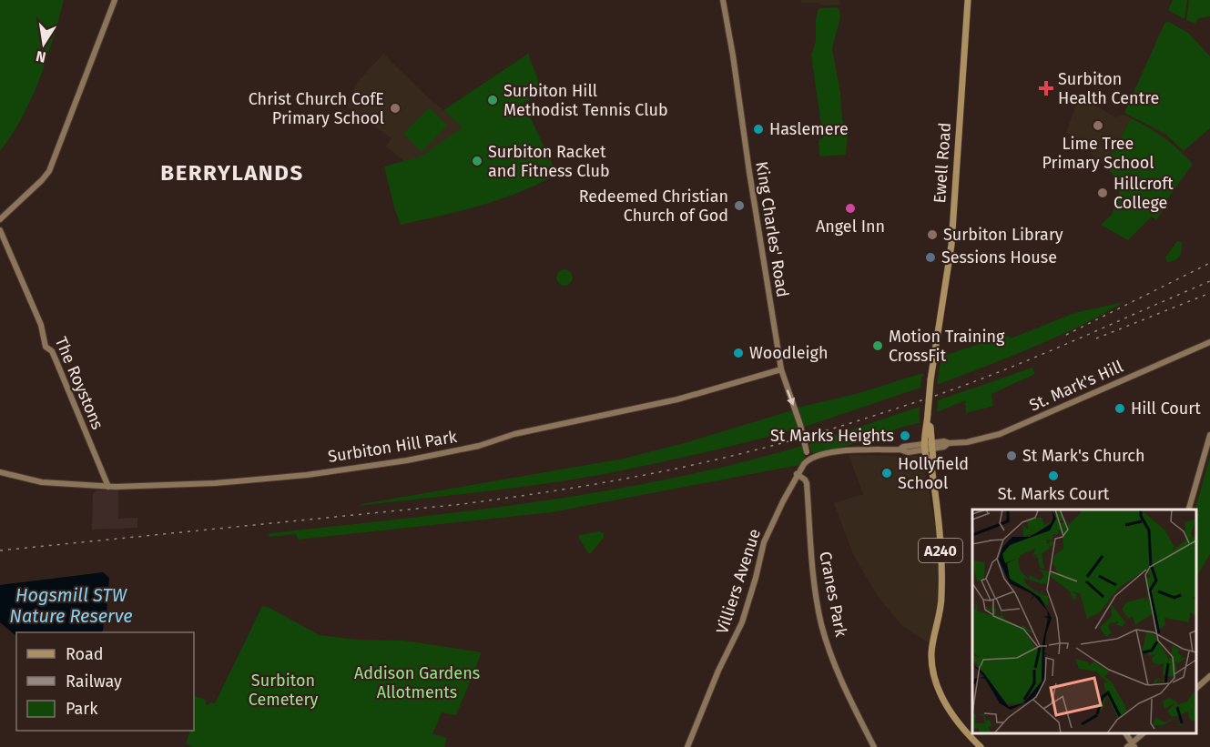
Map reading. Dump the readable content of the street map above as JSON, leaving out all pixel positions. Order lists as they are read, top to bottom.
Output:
{
  "streets": {
    "main road": ["Ewell Road", "A240"],
    "street": [
      "King Charles' Road",
      "The Roystons",
      "St. Mark's Hill",
      "Surbiton Hill Park",
      "Villiers Avenue",
      "Cranes Park"
    ]
  },
  "crossings": [
    ["Ewell Road", "St. Mark's Hill"],
    ["Ewell Road", "A240"],
    ["King Charles' Road", "St. Mark's Hill"],
    ["King Charles' Road", "Surbiton Hill Park"],
    ["King Charles' Road", "Villiers Avenue"],
    ["The Roystons", "Surbiton Hill Park"],
    ["St. Mark's Hill", "A240"],
    ["St. Mark's Hill", "Villiers Avenue"],
    ["Villiers Avenue", "Cranes Park"]
  ],
  "districts": ["BERRYLANDS"],
  "water": ["Hogsmill STW Nature Reserve"],
  "parks": ["Addison Gardens Allotments", "Surbiton Cemetery"],
  "places": {
    "health": ["Surbiton Health Centre"],
    "other": [
      "Surbiton Hill Methodist Tennis Club",
      "Christ Church CofE Primary School",
      "Lime Tree Primary School",
      "Haslemere",
      "Surbiton Racket and Fitness Club",
      "Hillcroft College",
      "Redeemed Christian Church of God",
      "Angel Inn",
      "Surbiton Library",
      "Sessions House",
      "Motion Training CrossFit",
      "Woodleigh",
      "Hill Court",
      "St Marks Heights",
      "St Mark's Church",
      "Hollyfield School",
      "St. Marks Court"
    ]
  },
  "legend": ["Road", "Railway", "Park"],
  "north": "bottom"
}
